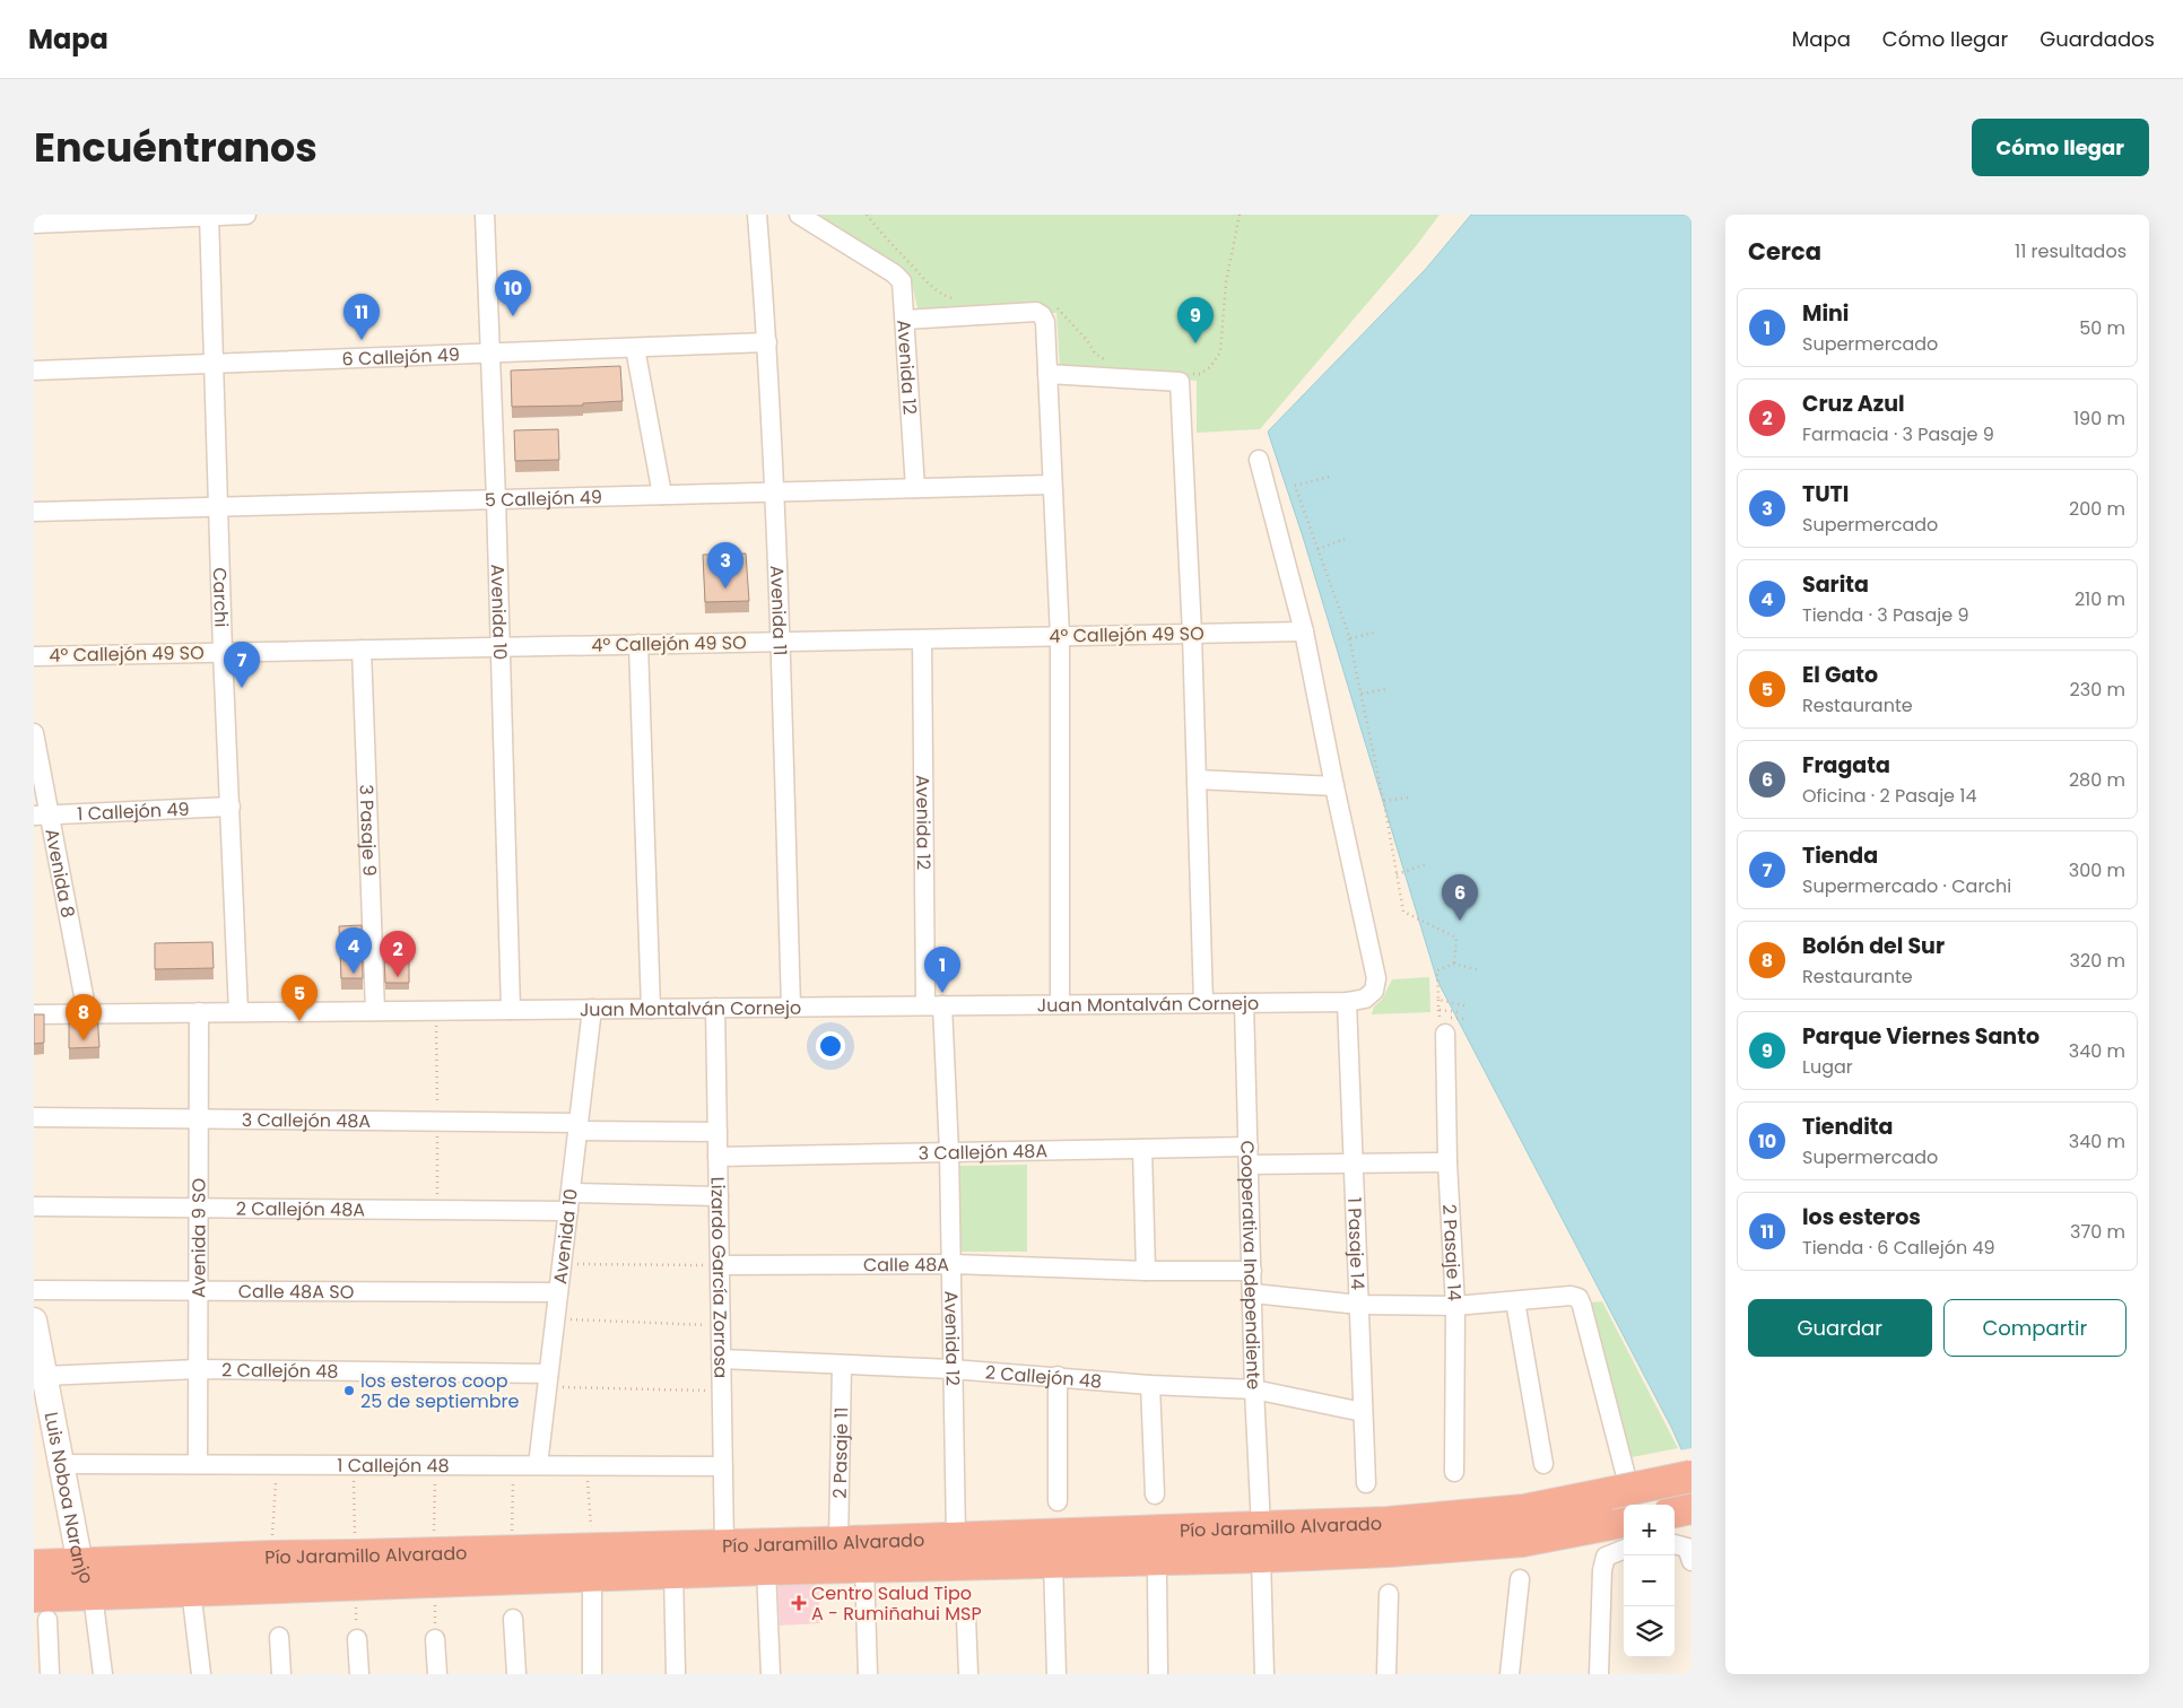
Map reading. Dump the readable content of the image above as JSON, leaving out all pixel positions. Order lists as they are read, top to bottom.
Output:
{
  "streets": {
    "highway": ["Pío Jaramillo Alvarado"],
    "street": [
      "6 Callejón 49",
      "Avenida 12",
      "5 Callejón 49",
      "Carchi",
      "Avenida 11",
      "Avenida 10",
      "4º Callejón 49 SO",
      "1 Callejón 49",
      "3 Pasaje 9",
      "Avenida 8",
      "Juan Montalván Cornejo",
      "3 Callejón 48A",
      "2 Callejón 48A",
      "Avenida 9 SO",
      "1 Pasaje 14",
      "2 Pasaje 14",
      "Calle 48A",
      "Cooperativa Independiente",
      "Lizardo García Zorrosa",
      "Calle 48A SO",
      "2 Callejón 48",
      "2 Pasaje 11",
      "1 Callejón 48",
      "Luis Noboa Naranjo"
    ]
  },
  "crossings": [
    ["6 Callejón 49", "Carchi"],
    ["6 Callejón 49", "Avenida 11"],
    ["6 Callejón 49", "Avenida 10"],
    ["Avenida 12", "5 Callejón 49"],
    ["Avenida 12", "4º Callejón 49 SO"],
    ["Avenida 12", "Juan Montalván Cornejo"],
    ["Avenida 12", "3 Callejón 48A"],
    ["Avenida 12", "Calle 48A"],
    ["Avenida 12", "2 Callejón 48"],
    ["Avenida 12", "Pío Jaramillo Alvarado"],
    ["5 Callejón 49", "Carchi"],
    ["5 Callejón 49", "Avenida 11"],
    ["5 Callejón 49", "Avenida 10"],
    ["Carchi", "4º Callejón 49 SO"],
    ["Carchi", "1 Callejón 49"],
    ["Carchi", "Juan Montalván Cornejo"],
    ["Avenida 11", "4º Callejón 49 SO"],
    ["Avenida 11", "Juan Montalván Cornejo"],
    ["Avenida 10", "4º Callejón 49 SO"],
    ["Avenida 10", "Juan Montalván Cornejo"],
    ["Avenida 10", "3 Callejón 48A"],
    ["Avenida 10", "2 Callejón 48A"],
    ["Avenida 10", "Calle 48A SO"],
    ["Avenida 10", "2 Callejón 48"],
    ["Avenida 10", "1 Callejón 48"],
    ["4º Callejón 49 SO", "3 Pasaje 9"],
    ["1 Callejón 49", "Avenida 8"],
    ["3 Pasaje 9", "Juan Montalván Cornejo"],
    ["Avenida 8", "Juan Montalván Cornejo"],
    ["Juan Montalván Cornejo", "Avenida 9 SO"],
    ["Juan Montalván Cornejo", "1 Pasaje 14"],
    ["Juan Montalván Cornejo", "Cooperativa Independiente"],
    ["Juan Montalván Cornejo", "Lizardo García Zorrosa"],
    ["3 Callejón 48A", "Avenida 9 SO"],
    ["3 Callejón 48A", "1 Pasaje 14"],
    ["3 Callejón 48A", "2 Pasaje 14"],
    ["3 Callejón 48A", "Cooperativa Independiente"],
    ["3 Callejón 48A", "Lizardo García Zorrosa"],
    ["2 Callejón 48A", "Avenida 9 SO"],
    ["2 Callejón 48A", "Lizardo García Zorrosa"],
    ["Avenida 9 SO", "Calle 48A SO"],
    ["Avenida 9 SO", "2 Callejón 48"],
    ["Avenida 9 SO", "1 Callejón 48"],
    ["1 Pasaje 14", "2 Callejón 48"],
    ["Calle 48A", "Cooperativa Independiente"],
    ["Calle 48A", "Lizardo García Zorrosa"],
    ["Cooperativa Independiente", "2 Callejón 48"],
    ["Cooperativa Independiente", "Pío Jaramillo Alvarado"],
    ["Lizardo García Zorrosa", "2 Callejón 48"],
    ["Lizardo García Zorrosa", "1 Callejón 48"],
    ["Lizardo García Zorrosa", "Pío Jaramillo Alvarado"],
    ["2 Callejón 48", "2 Pasaje 11"],
    ["2 Callejón 48", "Luis Noboa Naranjo"],
    ["2 Pasaje 11", "Pío Jaramillo Alvarado"],
    ["1 Callejón 48", "Luis Noboa Naranjo"],
    ["Luis Noboa Naranjo", "Pío Jaramillo Alvarado"]
  ],
  "places": {
    "other": ["los esteros coop 25 de septiembre"],
    "health": ["Centro Salud Tipo A - Rumiñahui MSP"]
  },
  "page": {
    "header": "Mapa",
    "nav": ["Mapa", "Cómo llegar", "Guardados"],
    "title": "Encuéntranos",
    "buttons": [
      "Cómo llegar",
      ["Guardar", "Compartir"]
    ],
    "heading": ["Cerca", "11 resultados"],
    "pins": [
      "10",
      "11",
      "9",
      "3",
      "7",
      "6",
      "4",
      "2",
      "1",
      "5",
      "8"
    ],
    "list": [
      {
        "mark": "1",
        "name": "Mini",
        "note": "Supermercado",
        "value": "50 m"
      },
      {
        "mark": "2",
        "name": "Cruz Azul",
        "note": "Farmacia · 3 Pasaje 9",
        "value": "190 m"
      },
      {
        "mark": "3",
        "name": "TUTI",
        "note": "Supermercado",
        "value": "200 m"
      },
      {
        "mark": "4",
        "name": "Sarita",
        "note": "Tienda · 3 Pasaje 9",
        "value": "210 m"
      },
      {
        "mark": "5",
        "name": "El Gato",
        "note": "Restaurante",
        "value": "230 m"
      },
      {
        "mark": "6",
        "name": "Fragata",
        "note": "Oficina · 2 Pasaje 14",
        "value": "280 m"
      },
      {
        "mark": "7",
        "name": "Tienda",
        "note": "Supermercado · Carchi",
        "value": "300 m"
      },
      {
        "mark": "8",
        "name": "Bolón del Sur",
        "note": "Restaurante",
        "value": "320 m"
      },
      {
        "mark": "9",
        "name": "Parque Viernes Santo",
        "note": "Lugar",
        "value": "340 m"
      },
      {
        "mark": "10",
        "name": "Tiendita",
        "note": "Supermercado",
        "value": "340 m"
      },
      {
        "mark": "11",
        "name": "los esteros",
        "note": "Tienda · 6 Callejón 49",
        "value": "370 m"
      }
    ],
    "map_buttons": ["+", "−"]
  }
}
